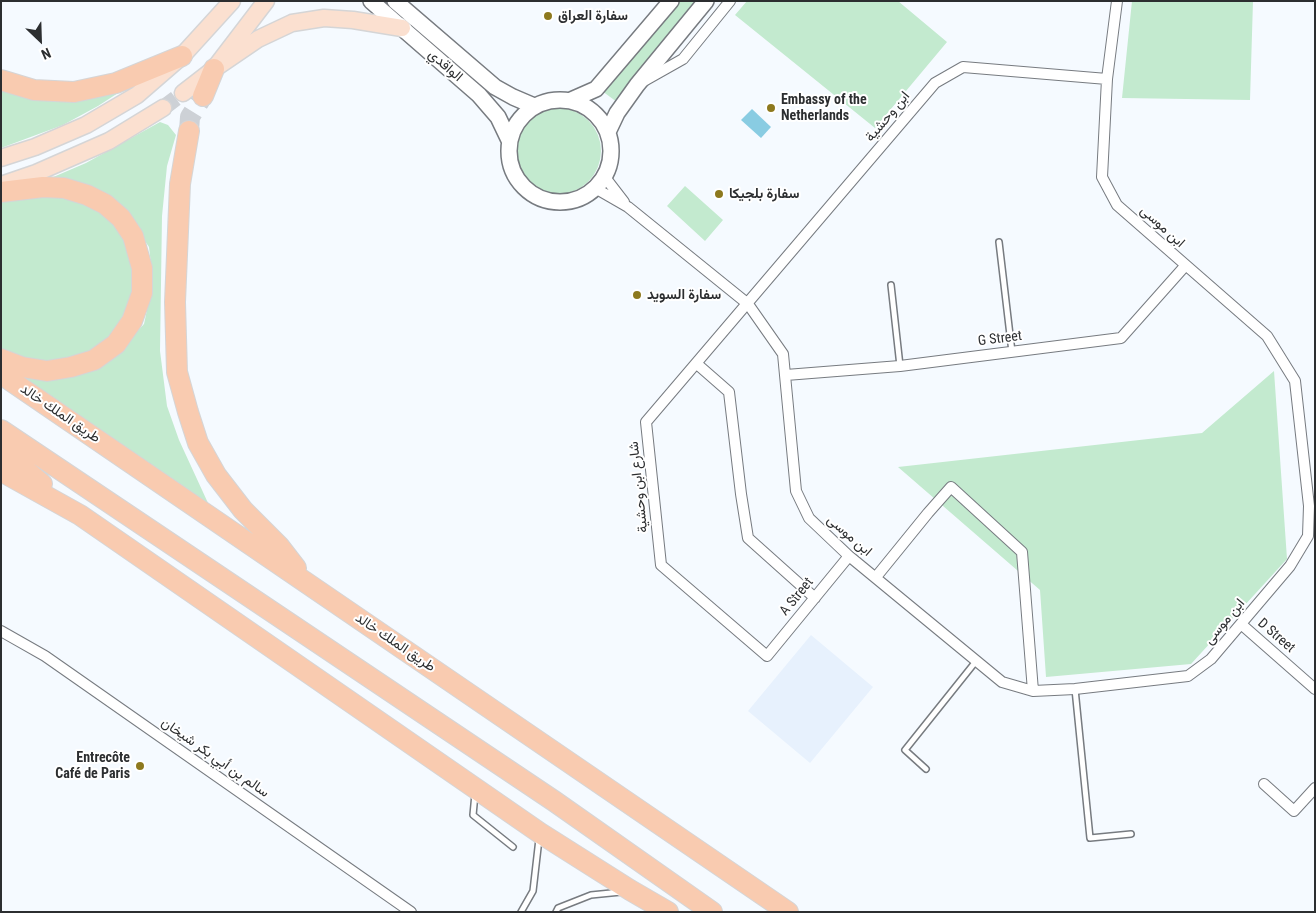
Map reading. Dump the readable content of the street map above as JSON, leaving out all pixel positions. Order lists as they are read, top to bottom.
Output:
{
  "streets": {
    "highway": ["طريق الملك خالد"],
    "street": [
      "الواقدي",
      "ابن وحشية",
      "ابن موسى",
      "G Street",
      "شارع ابن وحشية",
      "A Street",
      "D Street",
      "سالم بن أبي بكر شيخان"
    ]
  },
  "crossings": [
    ["ابن وحشية", "ابن موسى"],
    ["ابن وحشية", "شارع ابن وحشية"],
    ["ابن موسى", "G Street"],
    ["ابن موسى", "شارع ابن وحشية"],
    ["ابن موسى", "A Street"],
    ["ابن موسى", "D Street"],
    ["شارع ابن وحشية", "A Street"]
  ],
  "places": [
    "سفارة العراق",
    "Embassy of the Netherlands",
    "سفارة بلجيكا",
    "سفارة السويد",
    "Entrecôte Café de Paris"
  ],
  "north": "bottom right"
}
